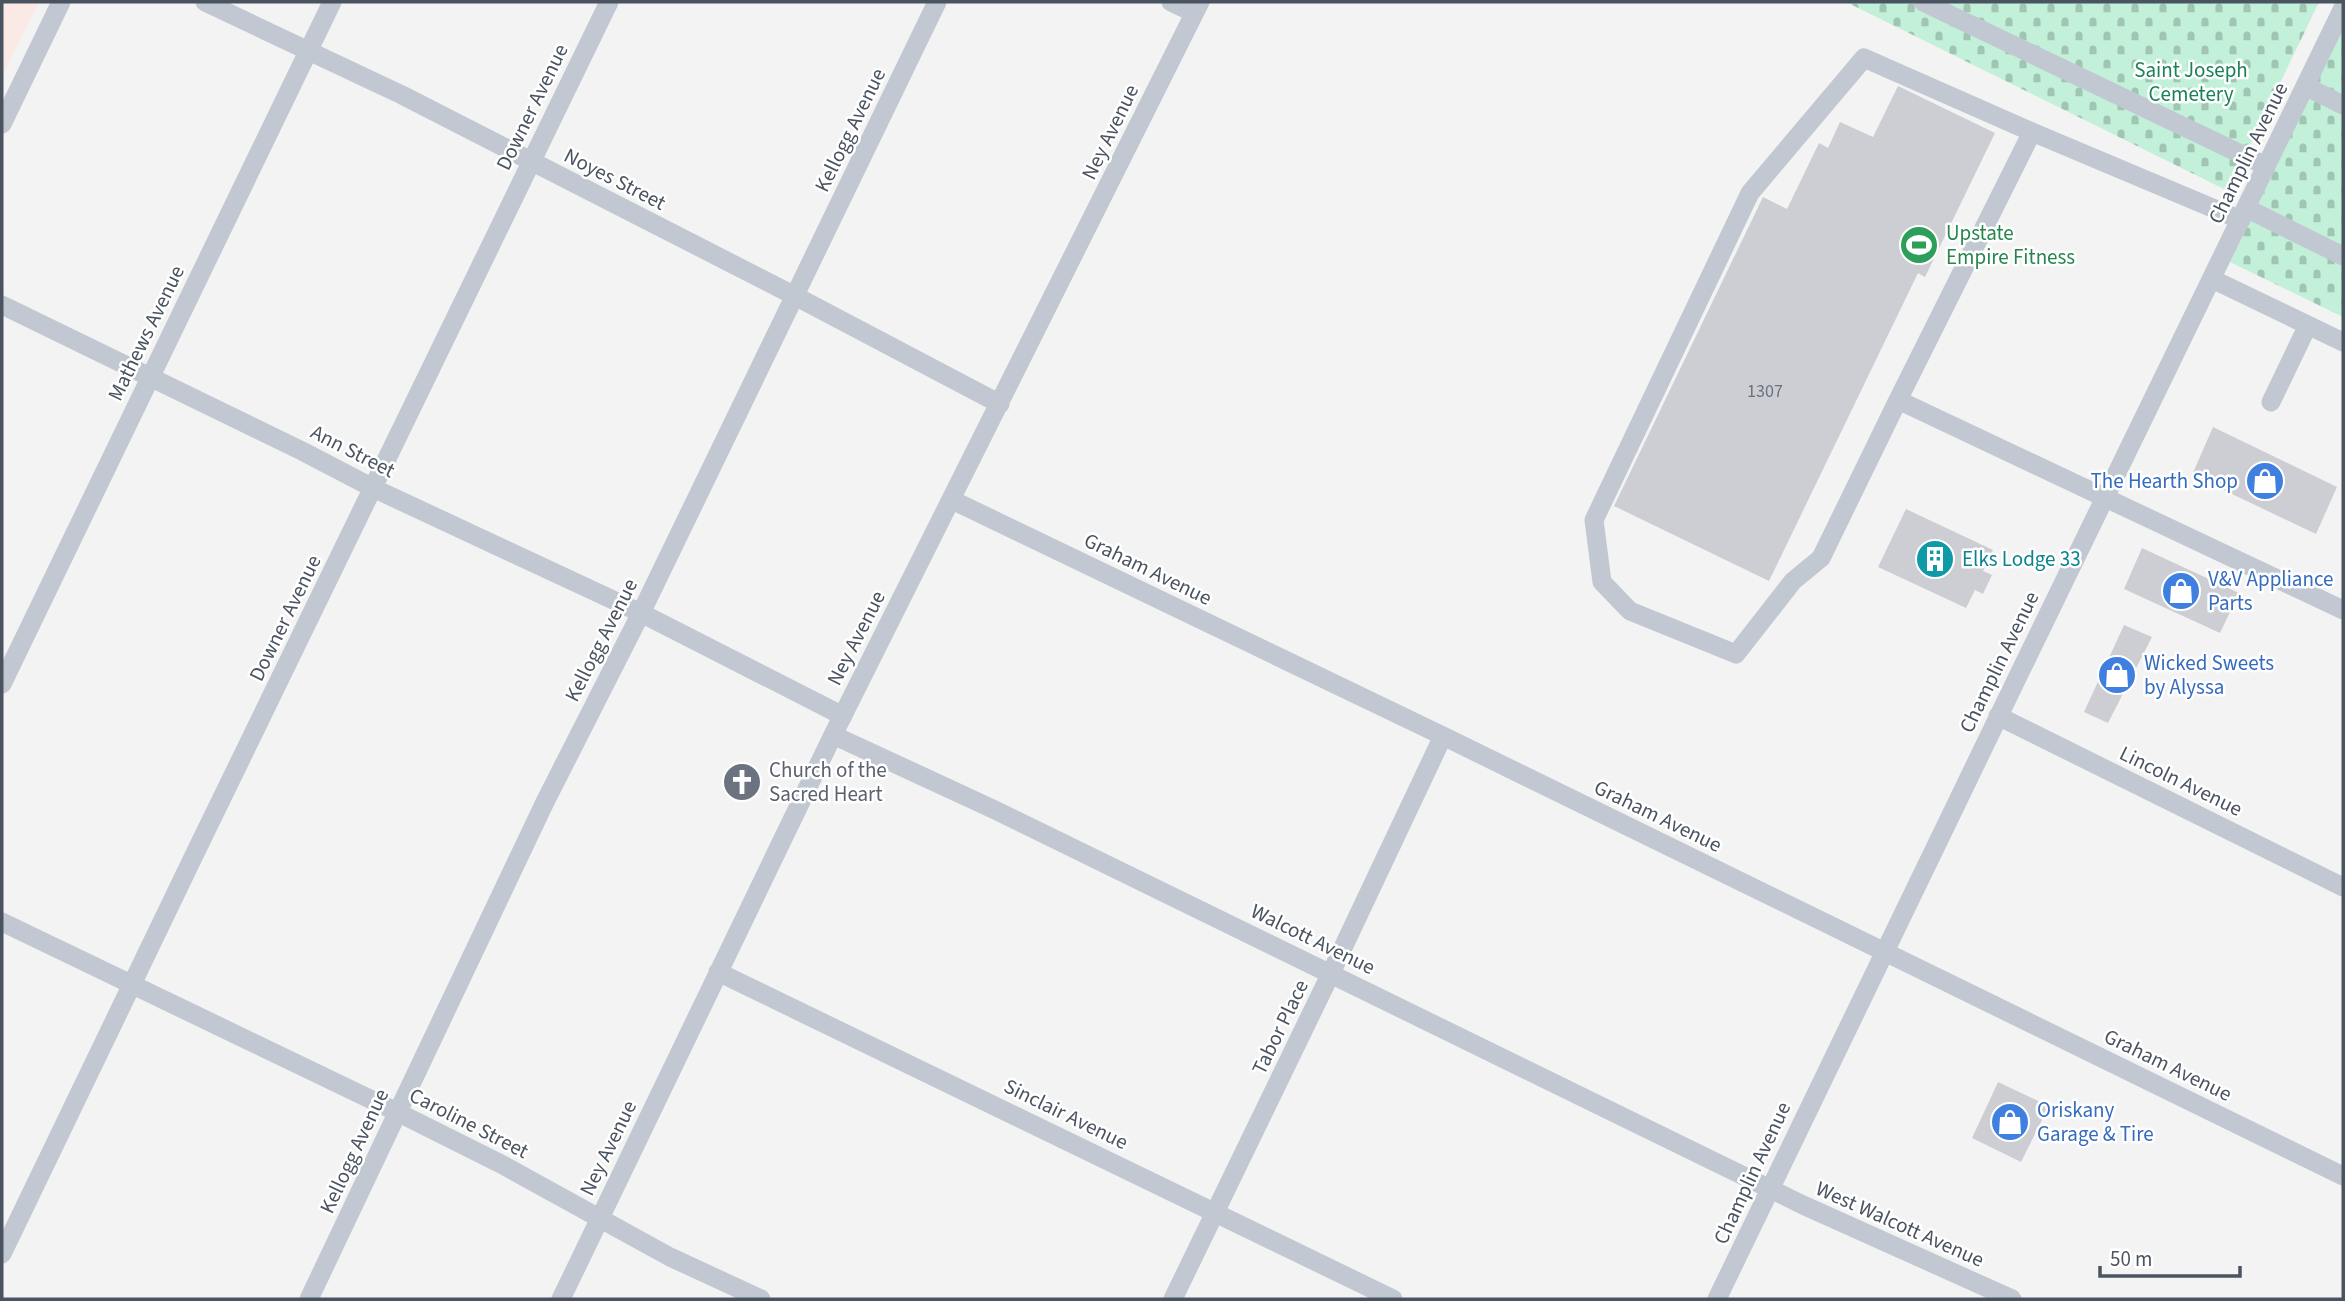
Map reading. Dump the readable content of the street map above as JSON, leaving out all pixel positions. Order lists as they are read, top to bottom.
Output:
{
  "streets": {
    "street": [
      "Downer Avenue",
      "Kellogg Avenue",
      "Ney Avenue",
      "Champlin Avenue",
      "Noyes Street",
      "Mathews Avenue",
      "Ann Street",
      "Graham Avenue",
      "Lincoln Avenue",
      "Walcott Avenue",
      "Tabor Place",
      "Sinclair Avenue",
      "Caroline Street",
      "West Walcott Avenue"
    ]
  },
  "crossings": [
    ["Downer Avenue", "Noyes Street"],
    ["Downer Avenue", "Ann Street"],
    ["Downer Avenue", "Caroline Street"],
    ["Kellogg Avenue", "Noyes Street"],
    ["Kellogg Avenue", "Ann Street"],
    ["Kellogg Avenue", "Caroline Street"],
    ["Ney Avenue", "Noyes Street"],
    ["Ney Avenue", "Ann Street"],
    ["Ney Avenue", "Graham Avenue"],
    ["Ney Avenue", "Walcott Avenue"],
    ["Ney Avenue", "Sinclair Avenue"],
    ["Ney Avenue", "Caroline Street"],
    ["Champlin Avenue", "Graham Avenue"],
    ["Champlin Avenue", "Lincoln Avenue"],
    ["Champlin Avenue", "Walcott Avenue"],
    ["Champlin Avenue", "West Walcott Avenue"],
    ["Noyes Street", "Mathews Avenue"],
    ["Mathews Avenue", "Ann Street"],
    ["Graham Avenue", "Tabor Place"],
    ["Walcott Avenue", "Tabor Place"],
    ["Walcott Avenue", "West Walcott Avenue"],
    ["Tabor Place", "Sinclair Avenue"]
  ],
  "parks": ["Saint Joseph Cemetery"],
  "places": {
    "sports": ["Upstate Empire Fitness"],
    "shop": [
      "The Hearth Shop",
      "V&V Appliance Parts",
      "Wicked Sweets by Alyssa",
      "Oriskany Garage & Tire"
    ],
    "building": ["Elks Lodge 33"],
    "church": ["Church of the Sacred Heart"]
  },
  "house_numbers": ["1307"],
  "scale_bar": "50 m"
}
